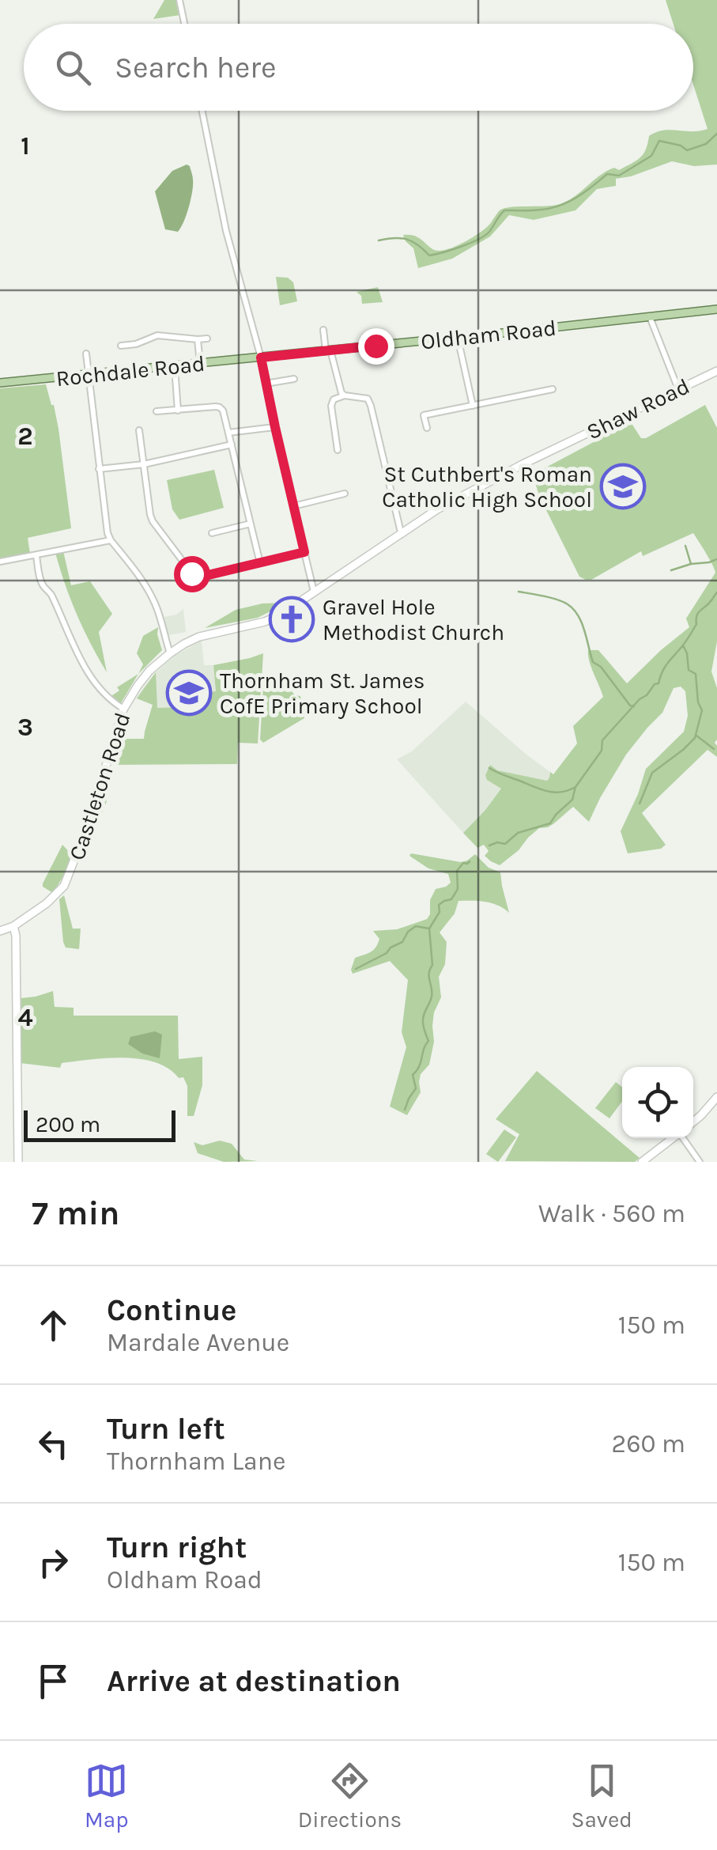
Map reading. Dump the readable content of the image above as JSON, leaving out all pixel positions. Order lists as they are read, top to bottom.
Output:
{
  "streets": {
    "main road": ["Oldham Road", "Rochdale Road"],
    "street": ["Shaw Road", "Castleton Road"]
  },
  "crossings": [
    ["Oldham Road", "Rochdale Road"],
    ["Shaw Road", "Castleton Road"]
  ],
  "places": {
    "school or university": ["St Cuthbert's Roman Catholic High School", "Thornham St. James CofE Primary School"],
    "church": ["Gravel Hole Methodist Church"]
  },
  "scale_bar": "200 m",
  "page": {
    "search": "Search here",
    "scale": "200 m",
    "heading": ["7 min", "Walk · 560 m"],
    "list": [
      ["Continue", "Mardale Avenue", "150 m"],
      ["Turn left", "Thornham Lane", "260 m"],
      ["Turn right", "Oldham Road", "150 m"],
      "Arrive at destination"
    ],
    "nav": ["Map", "Directions", "Saved"]
  },
  "grid": {
    "rows": [
      "1",
      "2",
      "3",
      "4"
    ]
  }
}
